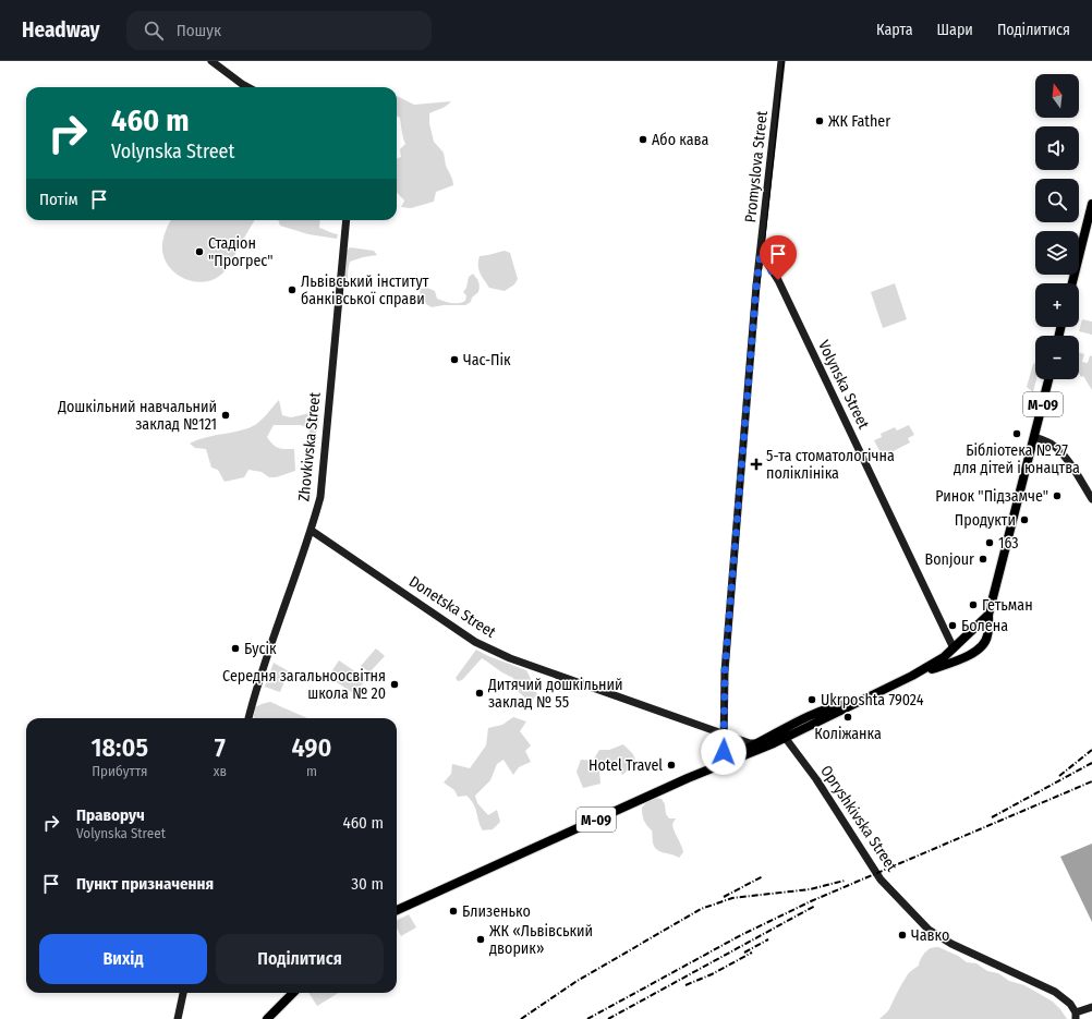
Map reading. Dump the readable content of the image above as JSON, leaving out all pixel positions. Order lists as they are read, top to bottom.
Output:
{
  "streets": {
    "main road": ["М-09"],
    "street": [
      "Promyslova Street",
      "Volynska Street",
      "Zhovkivska Street",
      "Donetska Street",
      "Opryshkivska Street"
    ]
  },
  "crossings": [
    ["Promyslova Street", "Volynska Street"],
    ["Promyslova Street", "М-09"],
    ["Promyslova Street", "Donetska Street"],
    ["Volynska Street", "М-09"],
    ["М-09", "Opryshkivska Street"],
    ["Zhovkivska Street", "Donetska Street"]
  ],
  "places": {
    "other": [
      "ЖК Father",
      "Або кава",
      "Стадіон \"Прогрес\"",
      "Львівський інститут банківської справи",
      "Час-Пік",
      "Дошкільний навчальний заклад №121",
      "Бібліотека № 27 для дітей і юнацтва",
      "Ринок \"Підзамче\"",
      "Продукти",
      "163",
      "Bonjour",
      "Гетьман",
      "Болена",
      "Бусік",
      "Середня загальноосвітня школа № 20",
      "Дитячий дошкільний заклад № 55",
      "Ukrposhta 79024",
      "Коліжанка",
      "Hotel Travel",
      "Близенько",
      "Чавко",
      "ЖК «Львівський дворик»"
    ],
    "health": ["5-та стоматологічна поліклініка"]
  },
  "north": "top",
  "page": {
    "header": "Headway",
    "search": "Пошук",
    "nav": ["Карта", "Шари", "Поділитися"],
    "map_buttons": ["+", "−"],
    "turn": ["460 m", "Volynska Street"],
    "then": "Потім",
    "eta": [
      "18:05",
      "Прибуття",
      "7",
      "хв",
      "490",
      "m"
    ],
    "list": [
      {
        "name": "Праворуч",
        "note": "Volynska Street",
        "value": "460 m"
      },
      {
        "name": "Пункт призначення",
        "value": "30 m"
      }
    ],
    "buttons": ["Вихід", "Поділитися"]
  }
}
